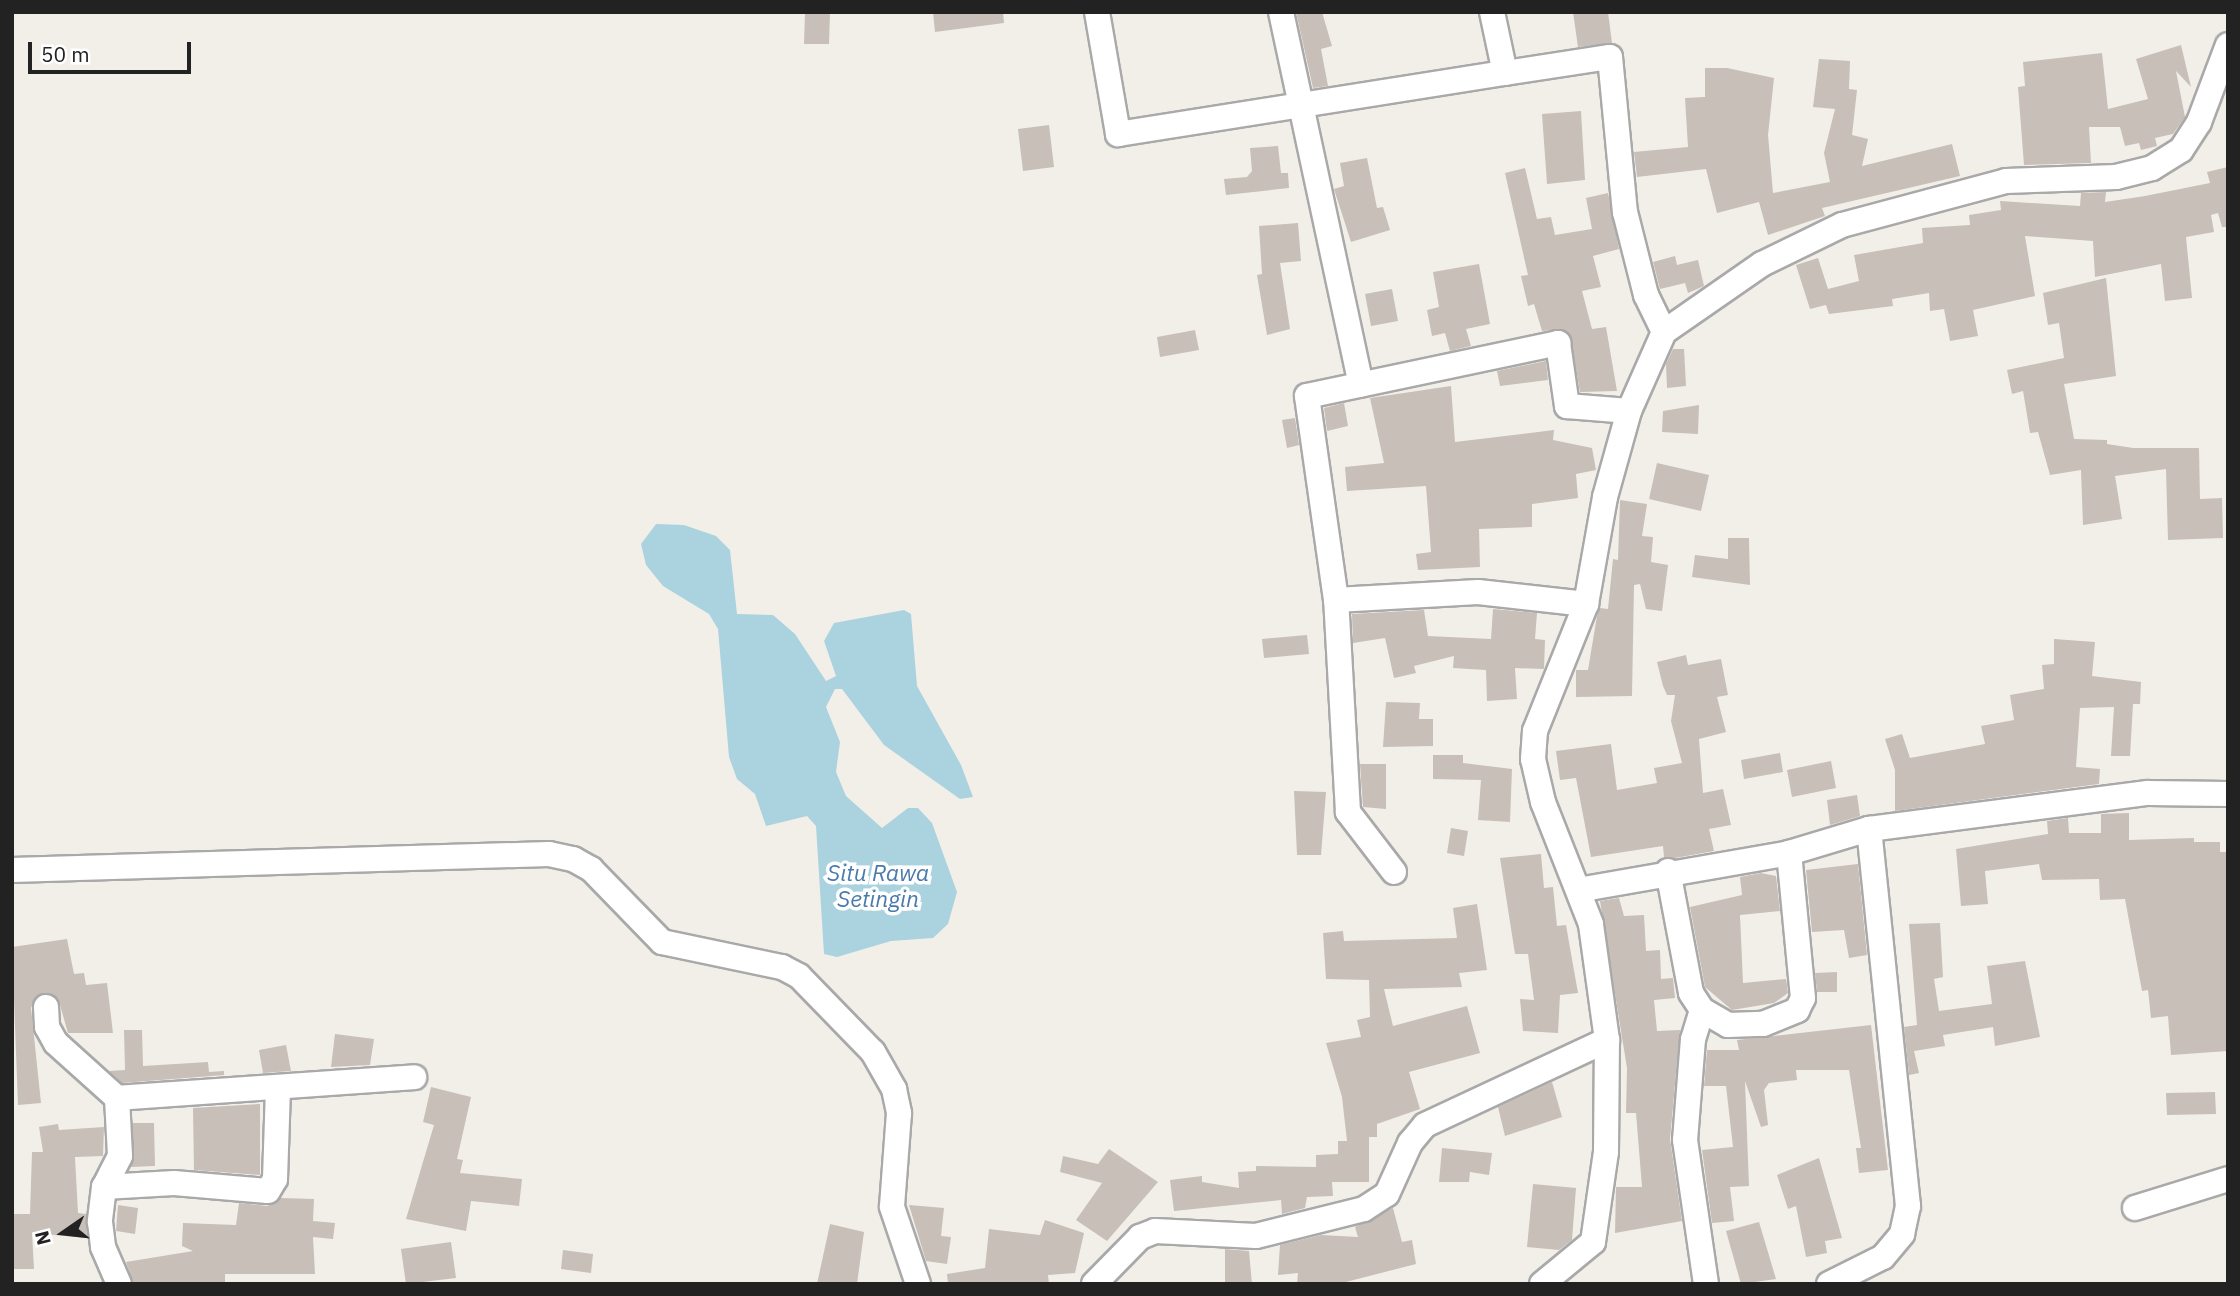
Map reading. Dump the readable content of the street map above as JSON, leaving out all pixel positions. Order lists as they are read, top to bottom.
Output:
{
  "water": ["Situ Rawa Setingin"],
  "scale_bar": "50 m",
  "north": "left"
}
